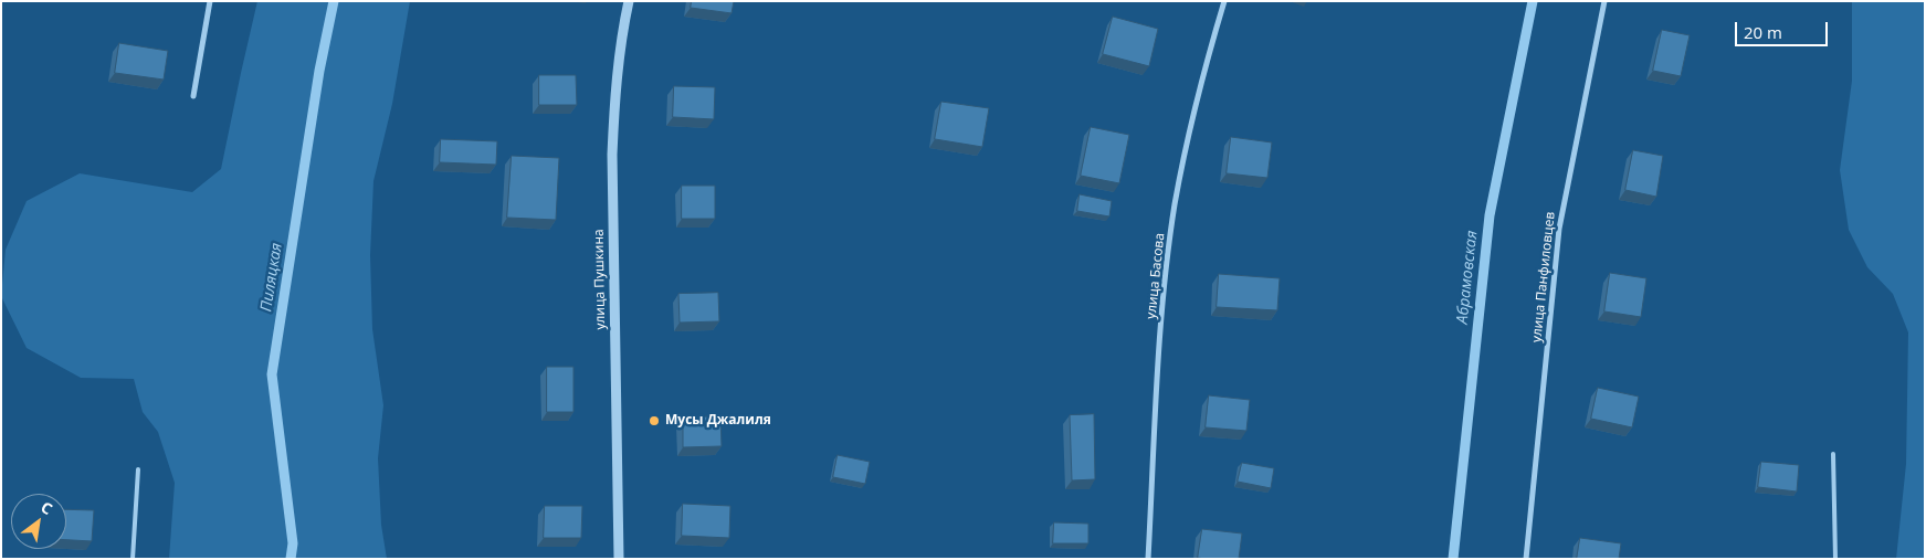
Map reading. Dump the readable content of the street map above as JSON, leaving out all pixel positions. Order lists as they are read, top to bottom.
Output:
{
  "streets": {
    "street": ["улица Басова", "улица Панфиловцев", "улица Пушкина"]
  },
  "water": ["Пиляцкая", "Абрамовская"],
  "places": ["Мусы Джалиля"],
  "scale_bar": "20 m",
  "north": "top right"
}
